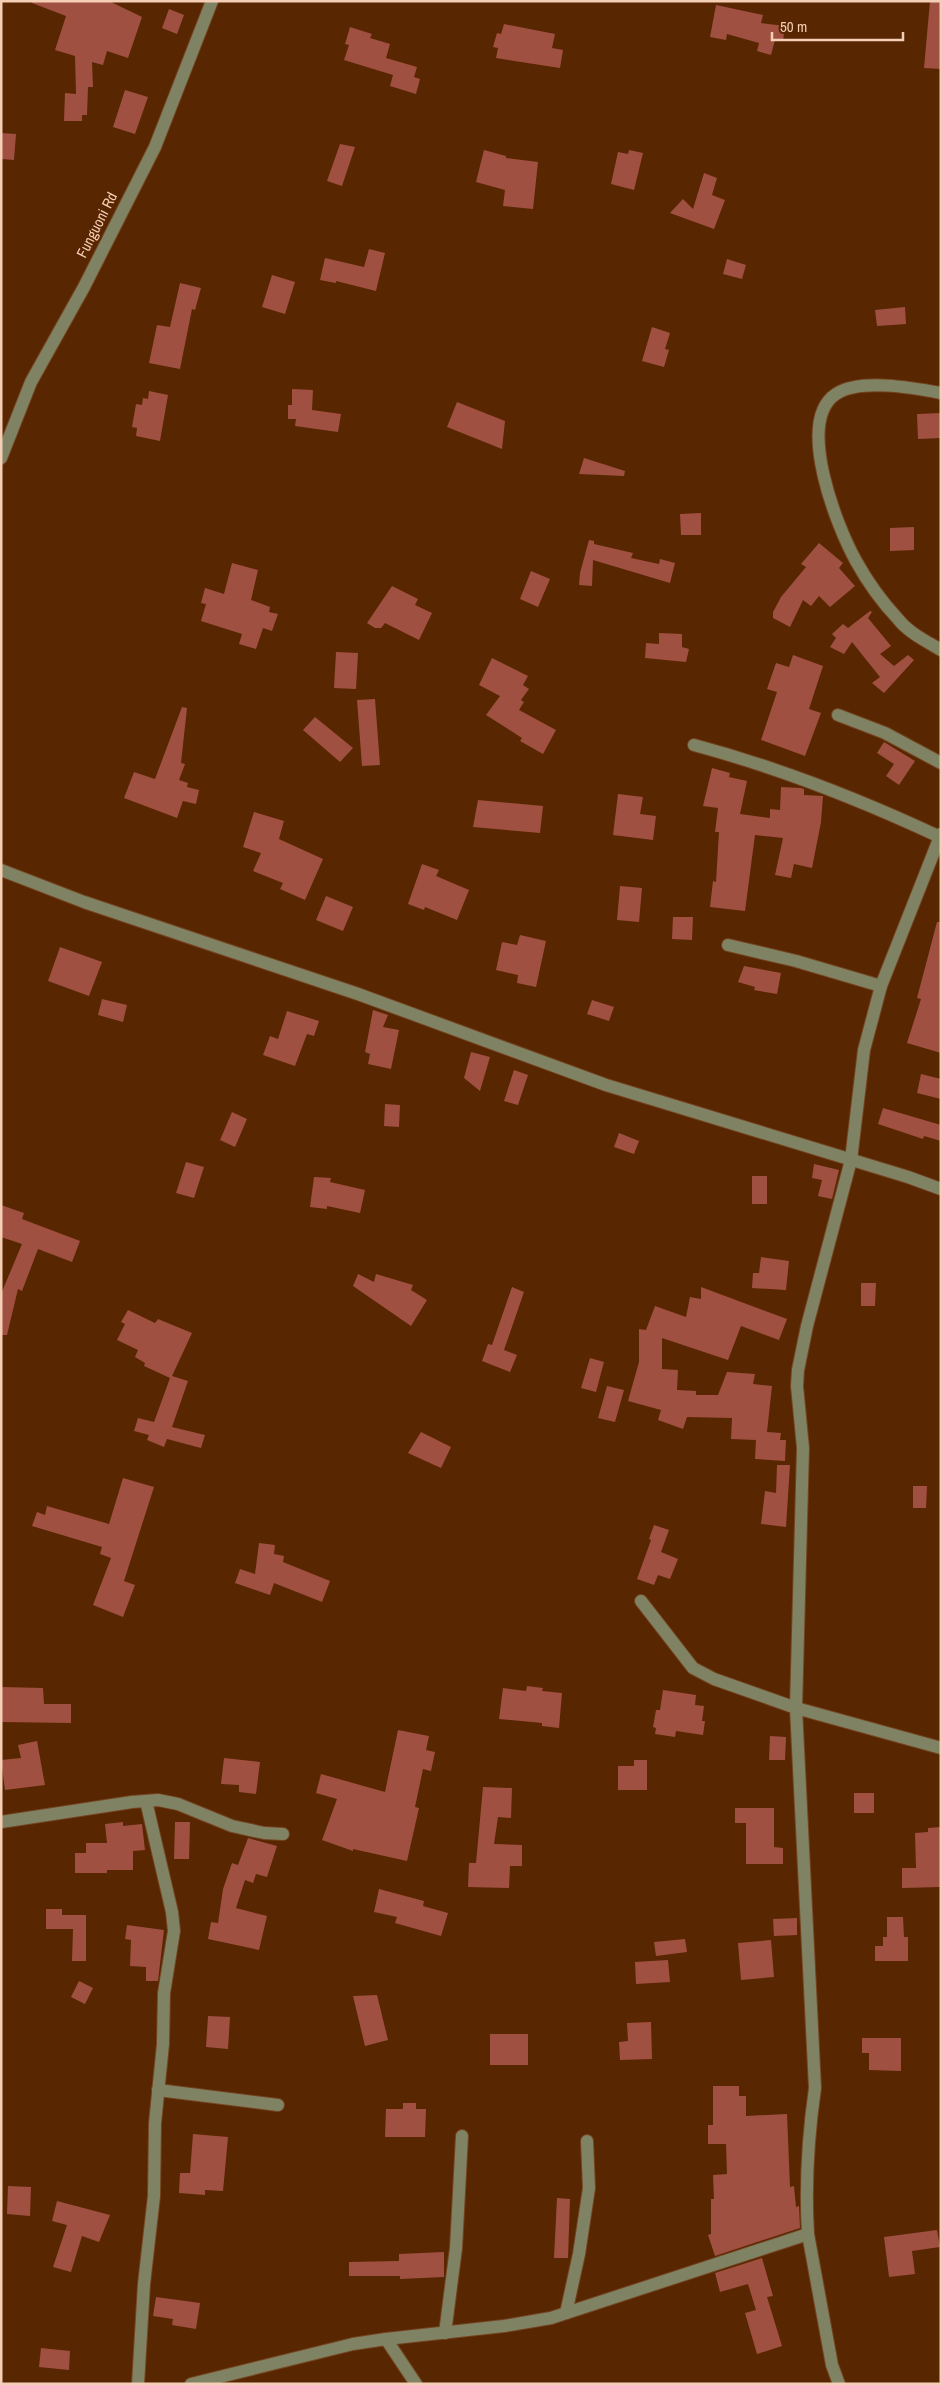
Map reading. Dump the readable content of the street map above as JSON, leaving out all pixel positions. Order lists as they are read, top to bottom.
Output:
{
  "streets": {
    "street": ["Funguoni Rd"]
  },
  "scale_bar": "50 m"
}
